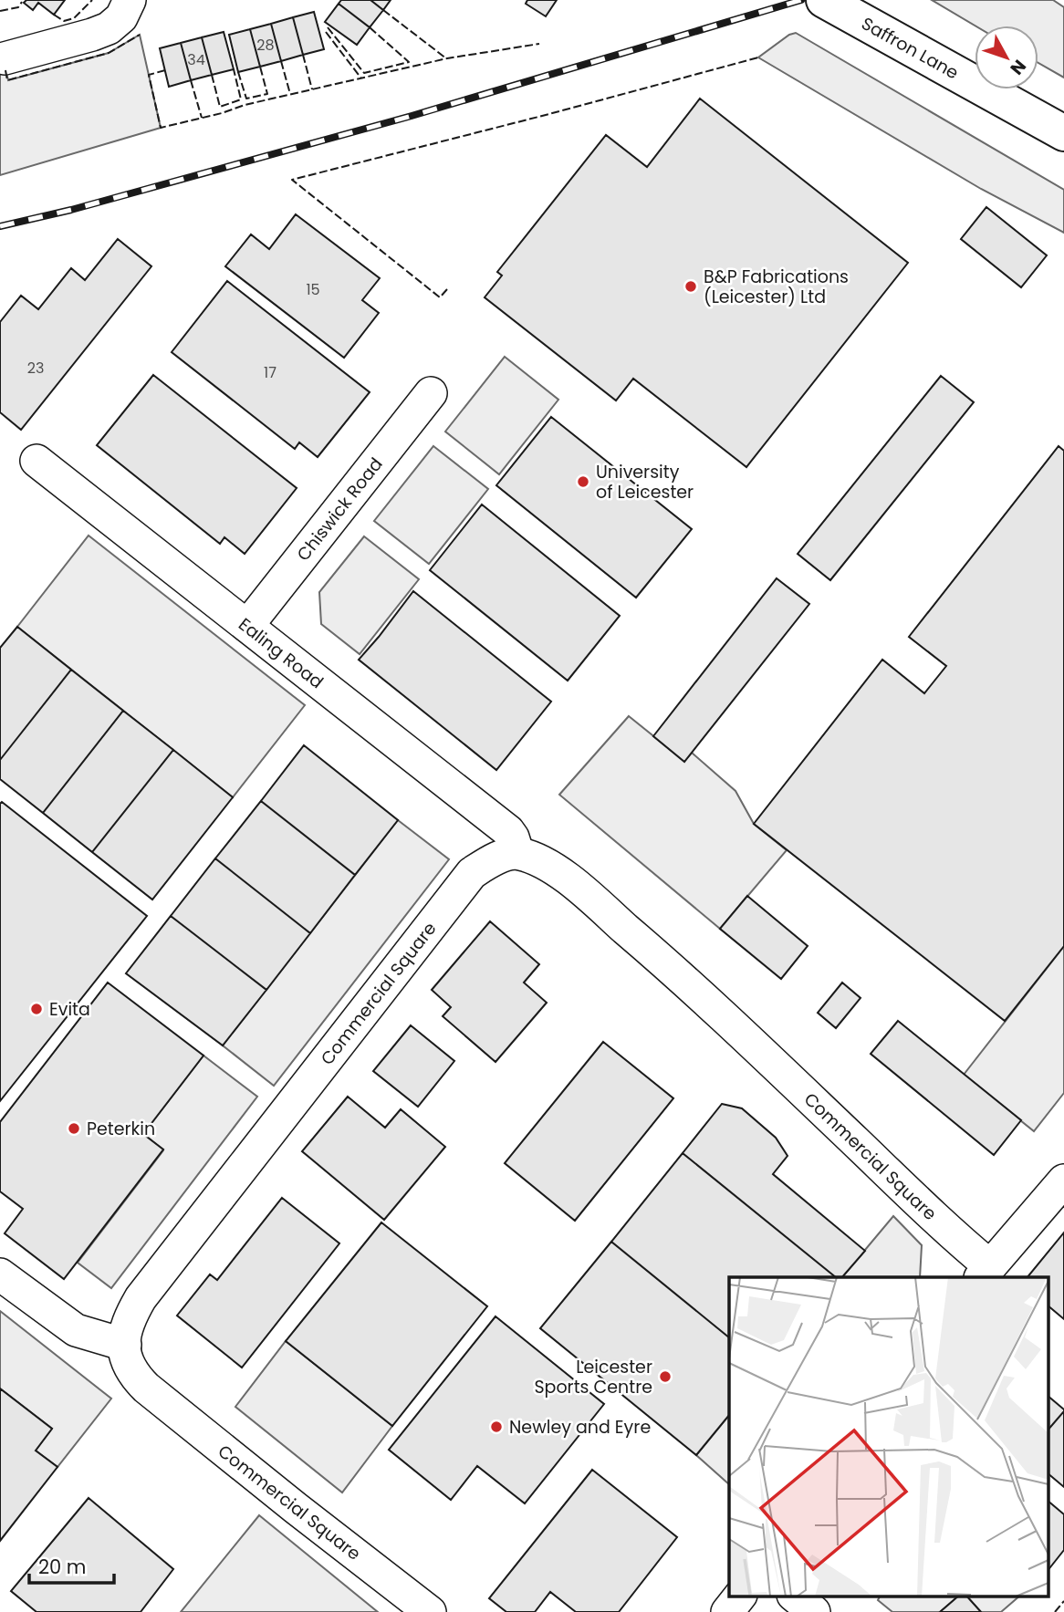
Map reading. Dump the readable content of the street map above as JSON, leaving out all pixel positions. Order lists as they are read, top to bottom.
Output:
{
  "streets": {
    "main road": ["Saffron Lane"],
    "street": ["Chiswick Road", "Ealing Road", "Commercial Square"]
  },
  "crossings": [
    ["Chiswick Road", "Ealing Road"],
    ["Ealing Road", "Commercial Square"]
  ],
  "places": [
    "B&P Fabrications (Leicester) Ltd",
    "University of Leicester",
    "Evita",
    "Peterkin",
    "Leicester Sports Centre",
    "Newley and Eyre"
  ],
  "house_numbers": [
    "28",
    "34",
    "15",
    "23",
    "17"
  ],
  "scale_bar": "20 m",
  "north": "bottom right"
}
